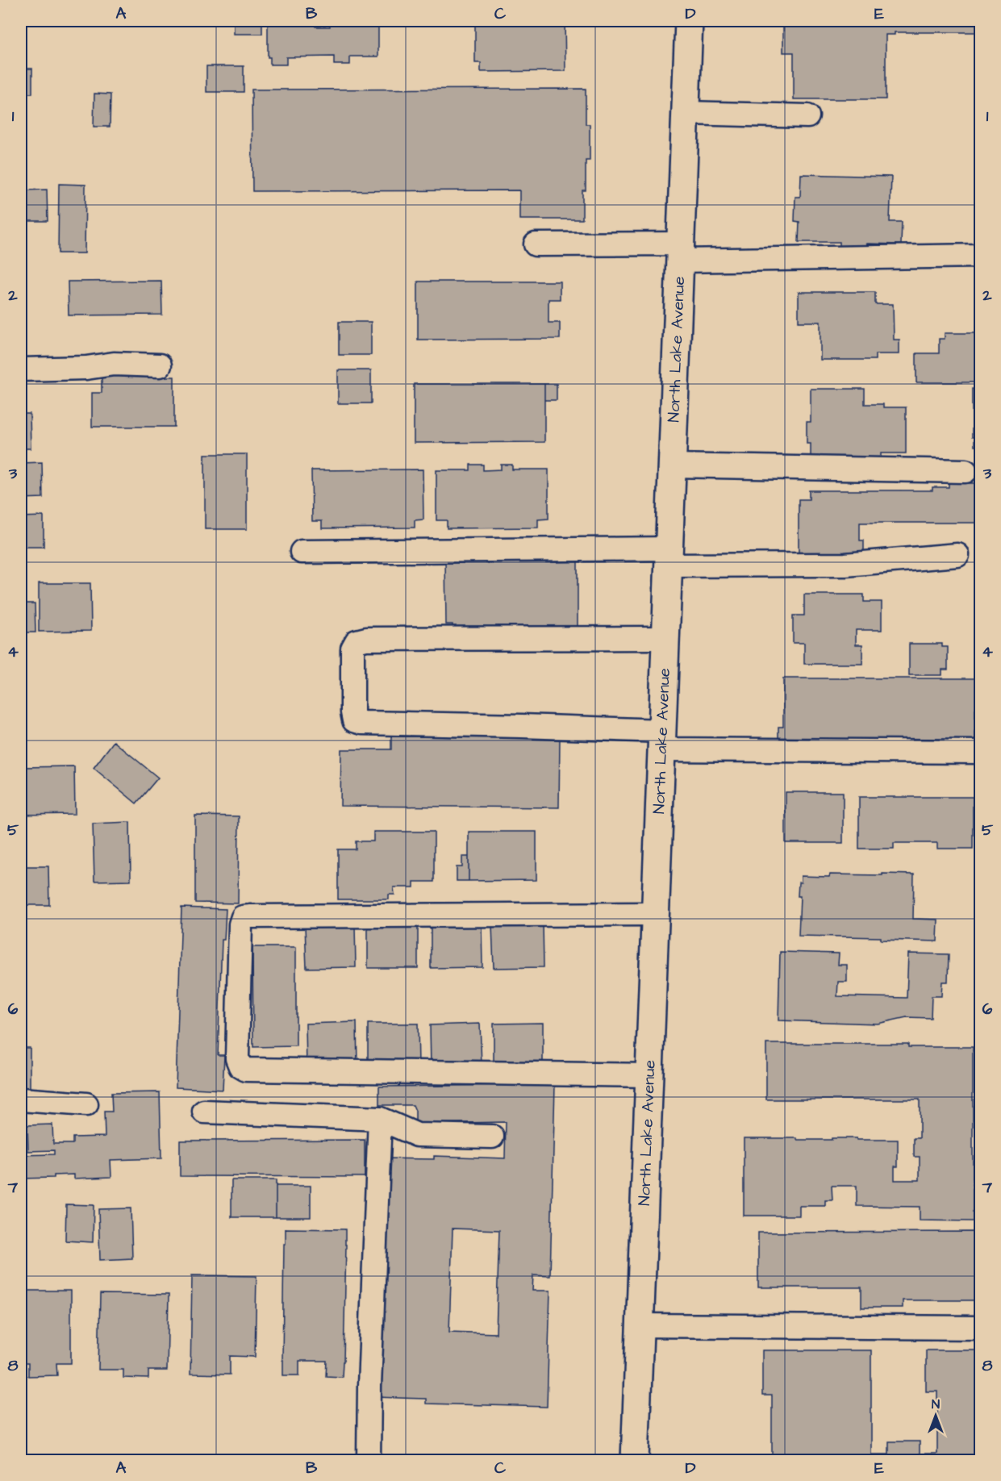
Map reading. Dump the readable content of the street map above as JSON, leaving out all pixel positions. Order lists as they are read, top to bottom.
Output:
{
  "streets": {
    "main road": ["North Lake Avenue"]
  },
  "north": "top",
  "grid": {
    "columns": [
      "A",
      "B",
      "C",
      "D",
      "E"
    ],
    "rows": [
      "1",
      "2",
      "3",
      "4",
      "5",
      "6",
      "7",
      "8"
    ]
  }
}
